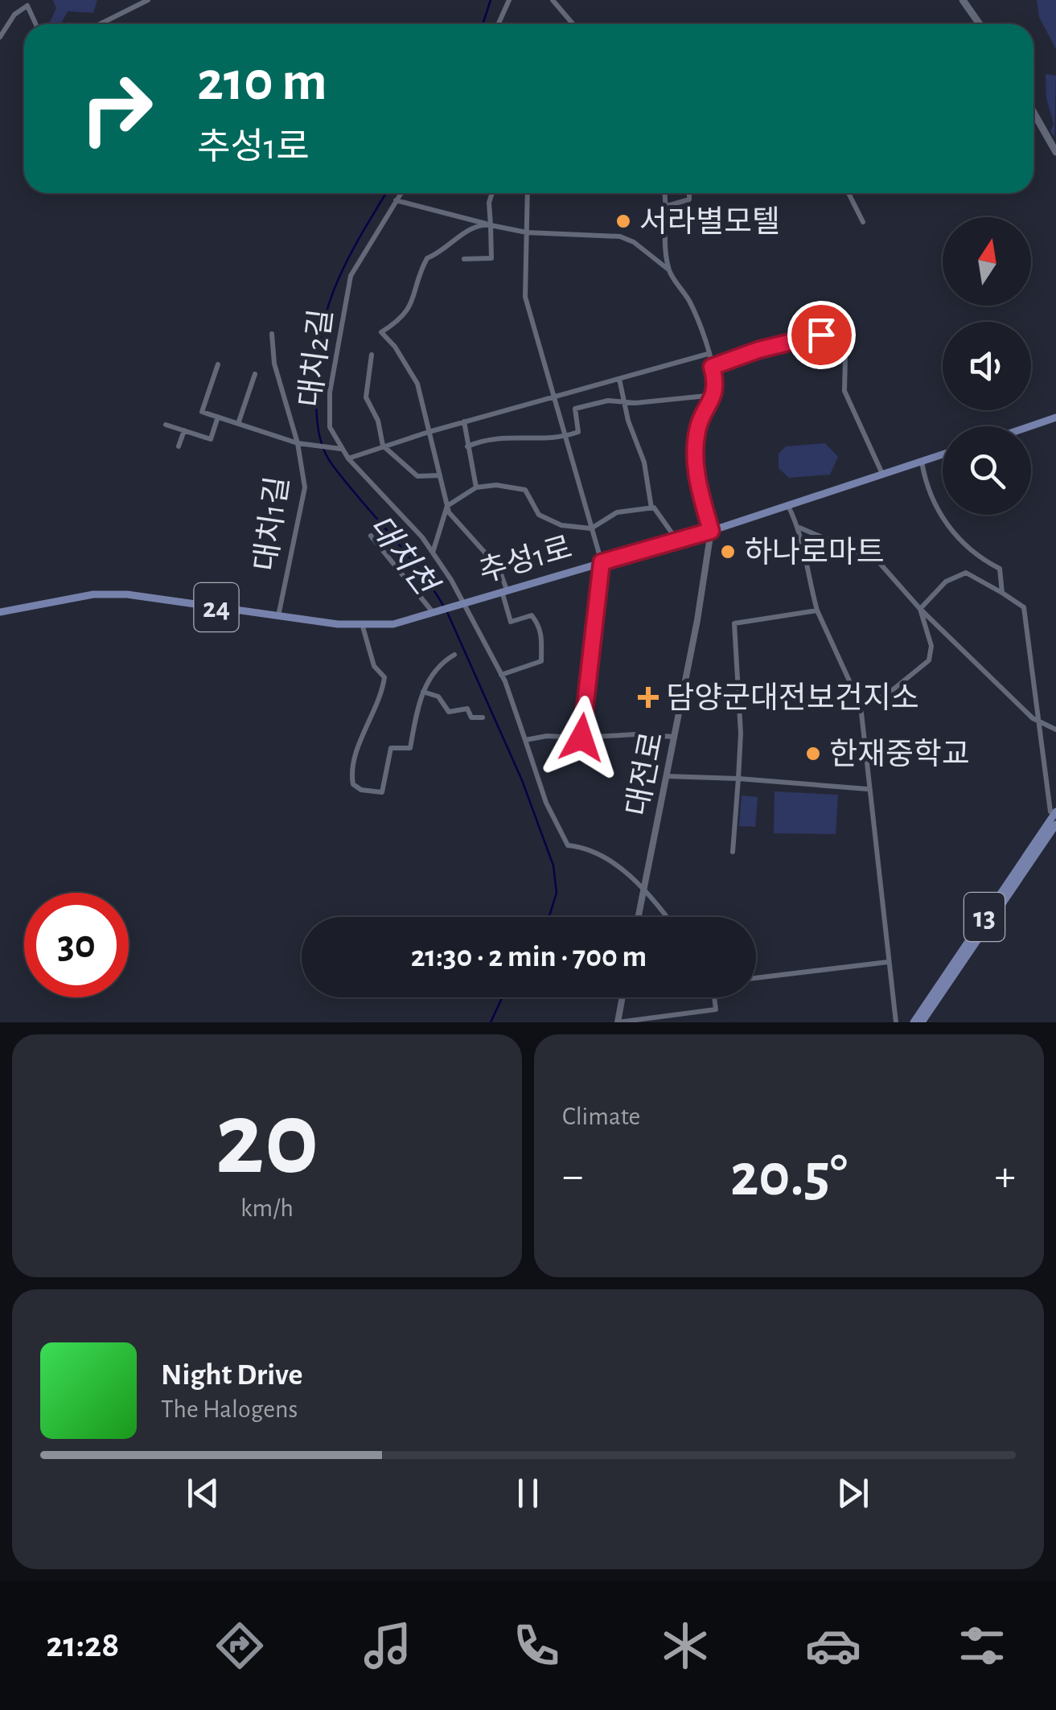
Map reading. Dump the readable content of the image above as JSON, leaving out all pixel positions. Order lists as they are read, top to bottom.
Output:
{
  "streets": {
    "main road": ["추성1로", "24", "13"],
    "street": ["대치2길", "대치1길", "대전로"]
  },
  "crossings": [
    ["대치2길", "추성1로"],
    ["대치2길", "대전로"],
    ["대치1길", "추성1로"],
    ["추성1로", "대전로"]
  ],
  "water": ["대치천"],
  "places": {
    "other": ["서라별모텔", "하나로마트", "한재중학교"],
    "health": ["담양군대전보건지소"]
  },
  "north": "top",
  "page": {
    "turn": ["210 m", "추성1로"],
    "limit": "30",
    "trip": "21:30 · 2 min · 700 m",
    "tile": [
      ["20", "km/h"],
      "Climate"
    ],
    "heat": ["−", "20.5°", "+"],
    "song": ["Night Drive", "The Halogens"],
    "tabs": "21:28"
  }
}
